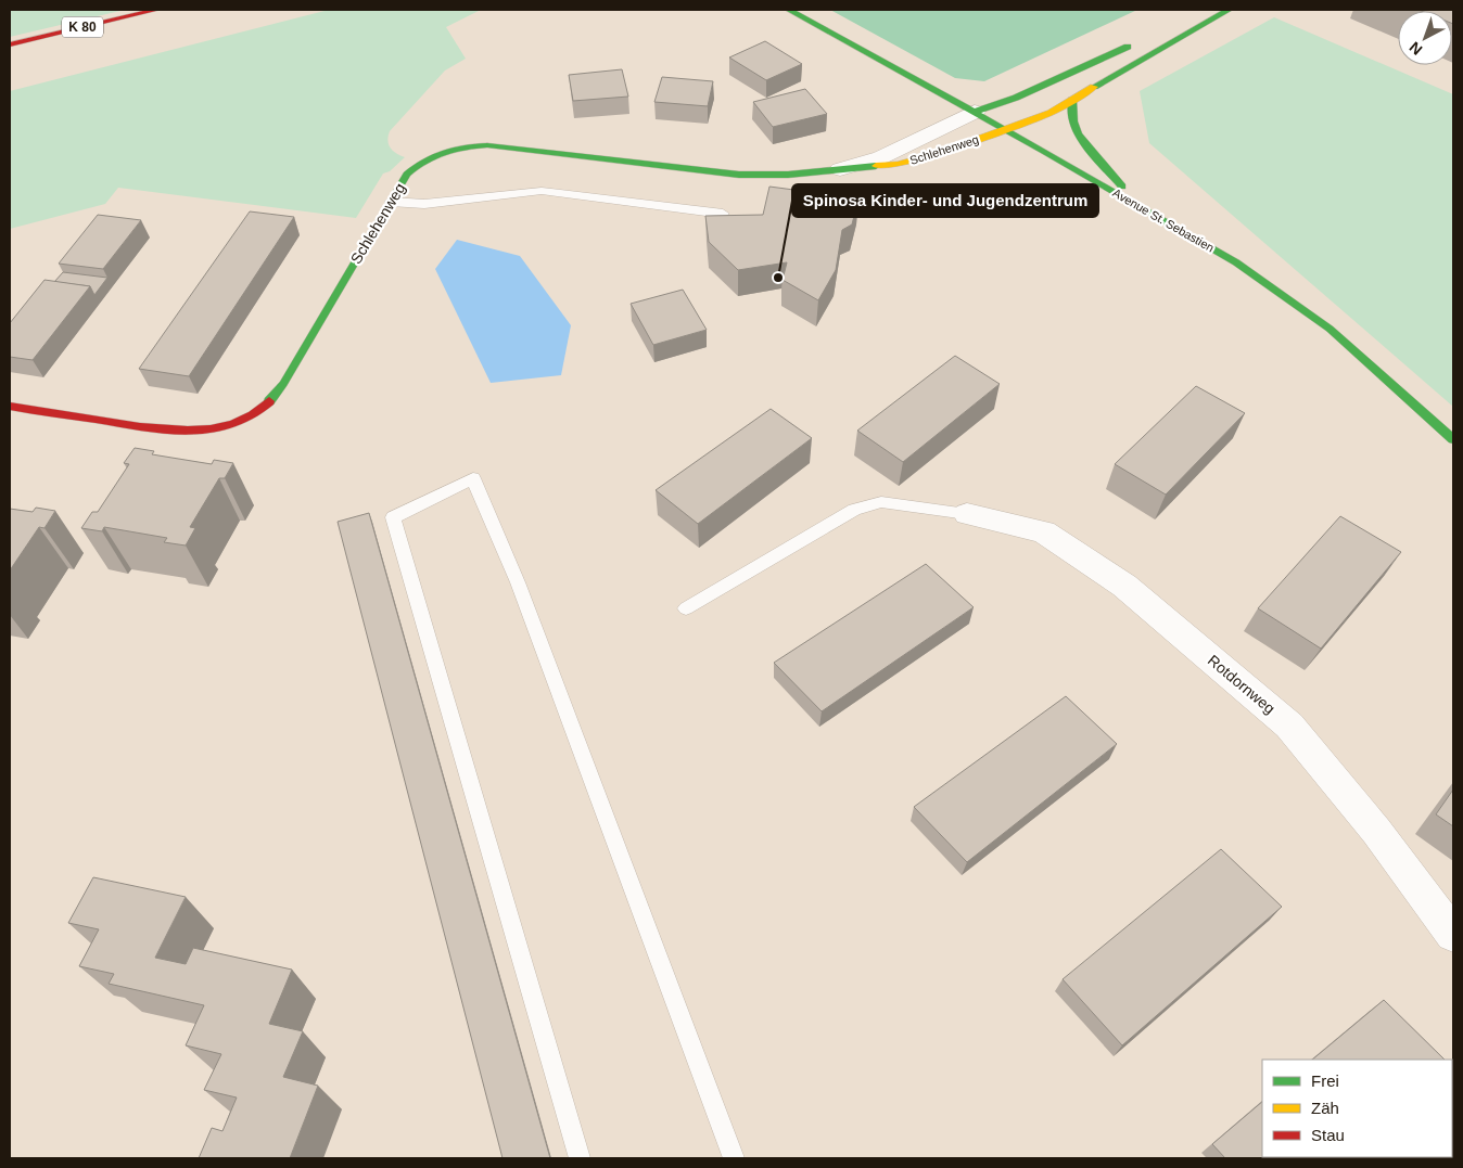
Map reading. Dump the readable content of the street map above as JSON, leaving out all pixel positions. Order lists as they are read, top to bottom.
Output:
{
  "streets": {
    "main road": ["K 80", "Schlehenweg", "Avenue St. Sebastien"],
    "street": ["Rotdornweg"]
  },
  "crossings": [
    ["Schlehenweg", "Avenue St. Sebastien"]
  ],
  "places": ["Spinosa Kinder- und Jugendzentrum"],
  "legend": ["Frei", "Zäh", "Stau"],
  "north": "bottom left"
}
